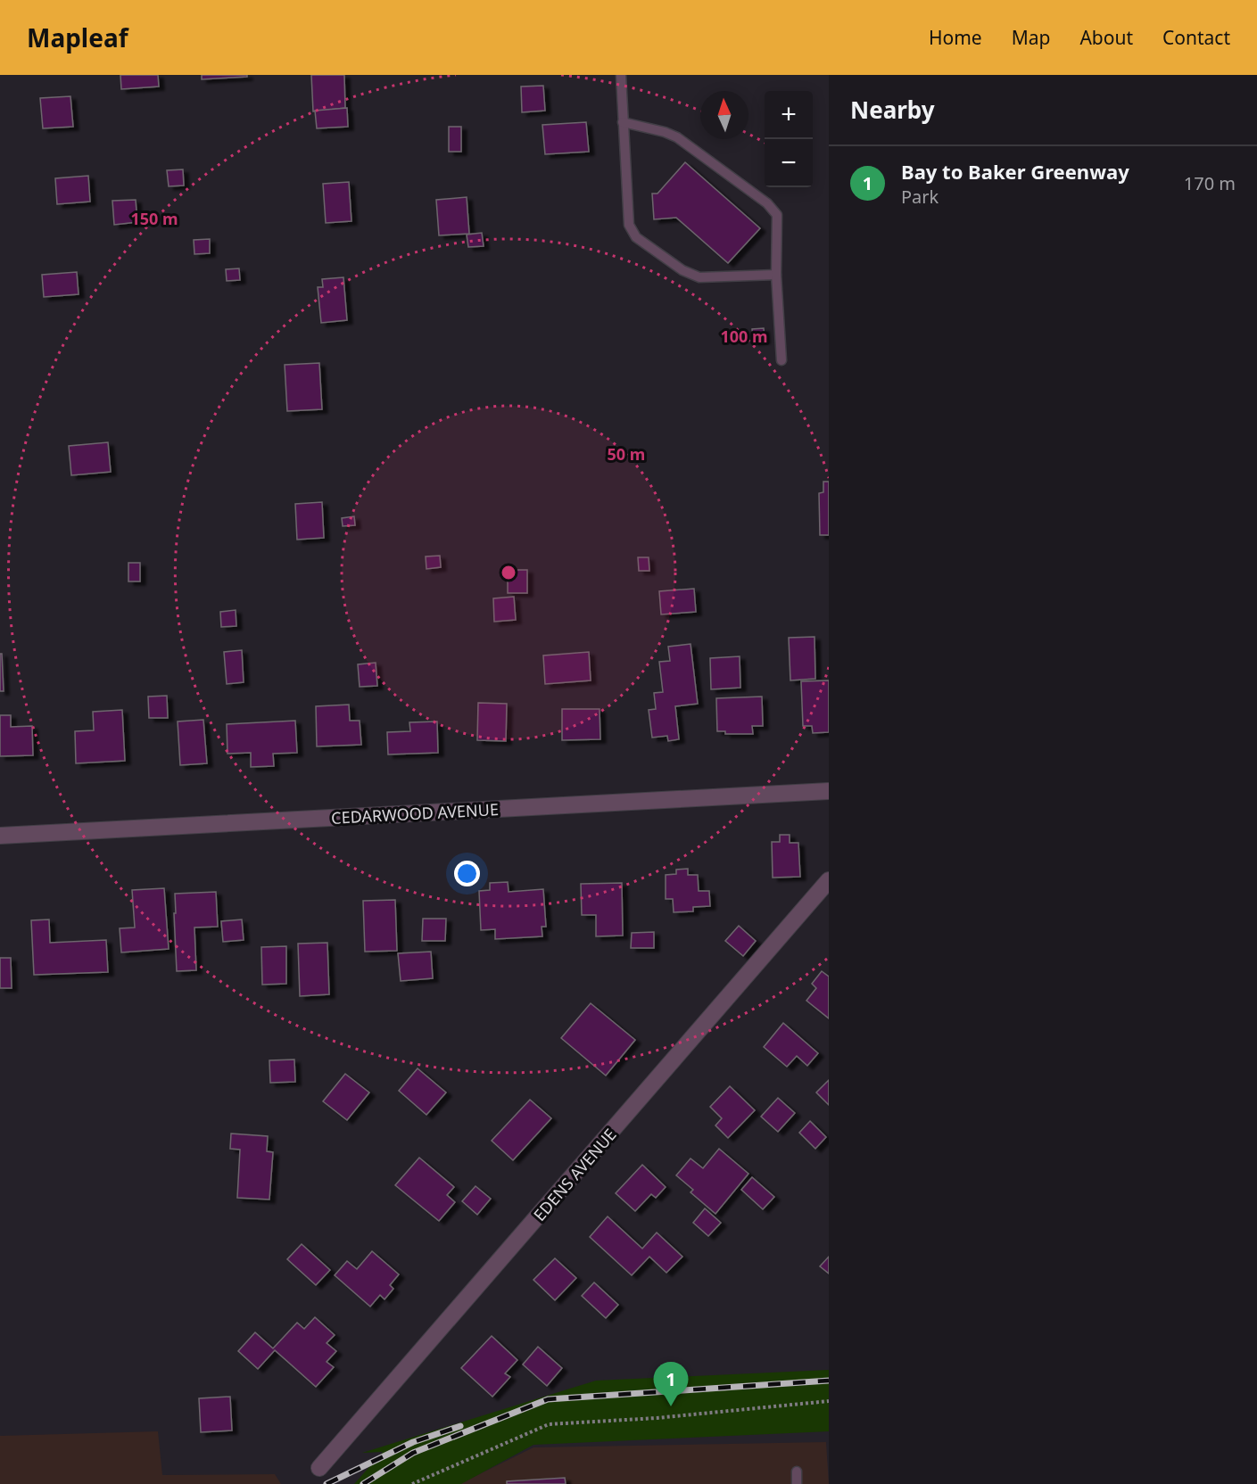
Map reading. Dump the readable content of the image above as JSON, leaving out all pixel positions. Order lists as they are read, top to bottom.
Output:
{
  "streets": {
    "street": ["CEDARWOOD AVENUE", "EDENS AVENUE"]
  },
  "north": "top",
  "page": {
    "header": "Mapleaf",
    "nav": [
      "Home",
      "Map",
      "About",
      "Contact"
    ],
    "heading": "Nearby",
    "map_buttons": ["+", "−"],
    "list": [
      {
        "mark": "1",
        "name": "Bay to Baker Greenway",
        "note": "Park",
        "value": "170 m"
      }
    ],
    "pins": "1"
  },
  "rings": ["150 m", "100 m", "50 m"]
}
